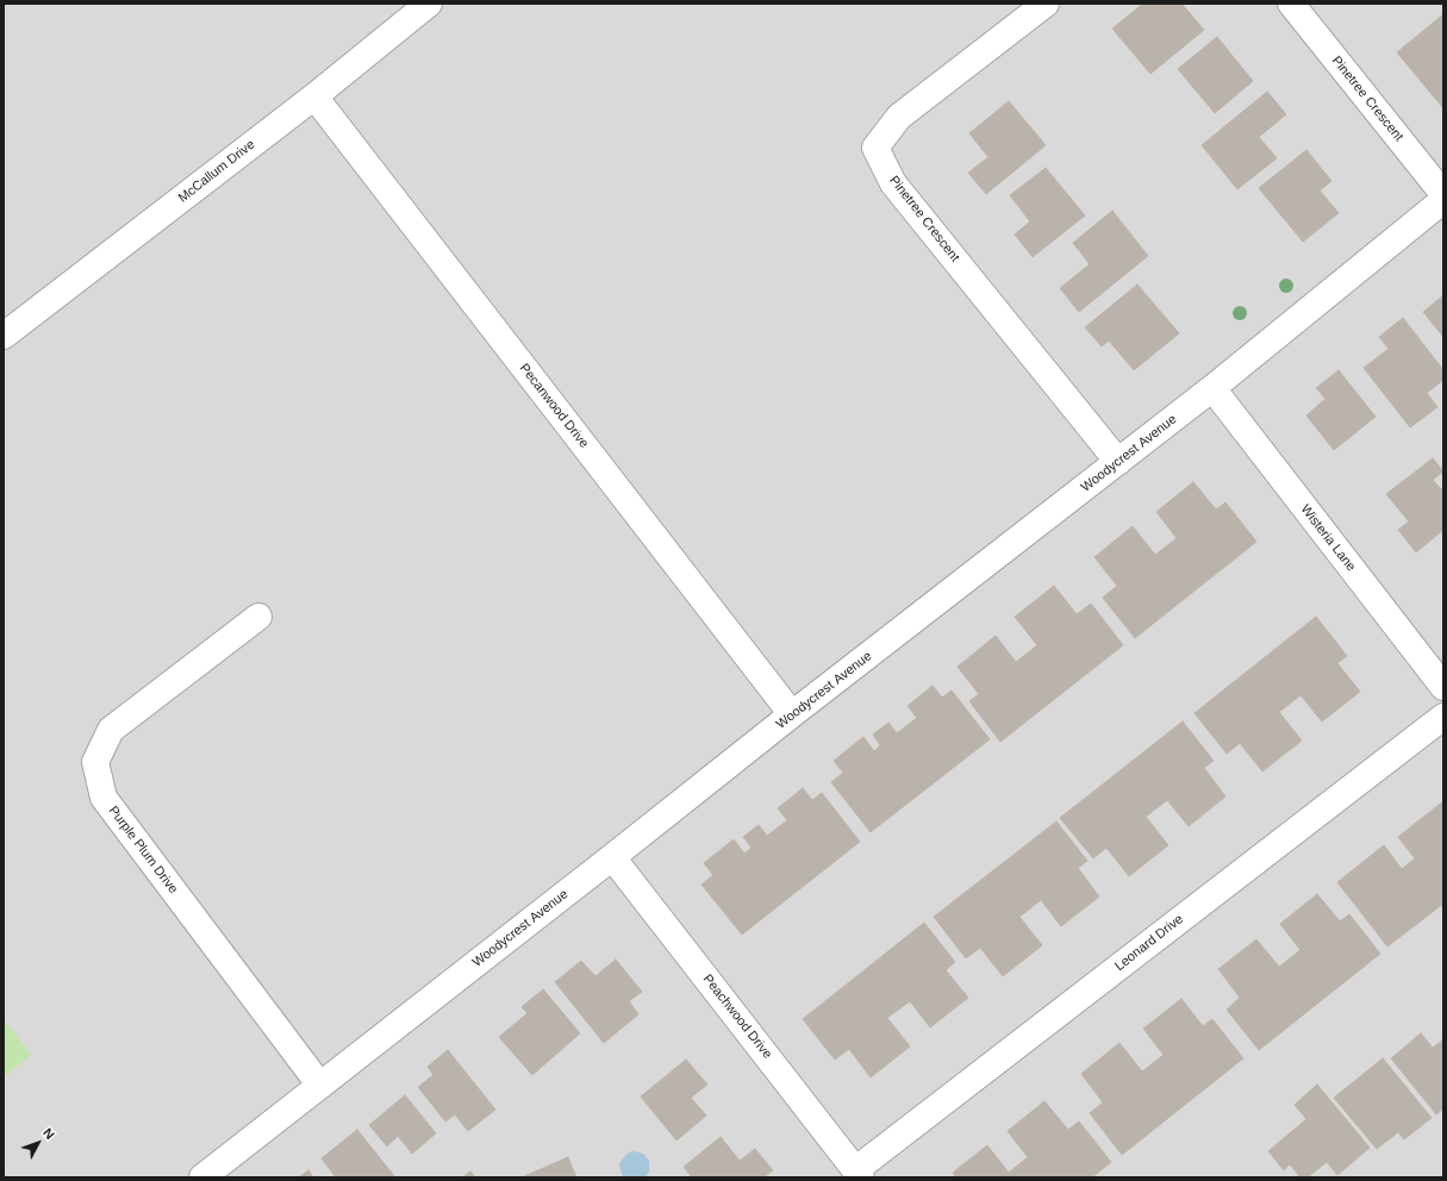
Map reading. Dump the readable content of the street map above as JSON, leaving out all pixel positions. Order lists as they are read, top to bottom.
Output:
{
  "streets": {
    "street": [
      "Pinetree Crescent",
      "McCallum Drive",
      "Pecanwood Drive",
      "Woodycrest Avenue",
      "Wisteria Lane",
      "Purple Plum Drive",
      "Leonard Drive",
      "Peachwood Drive"
    ]
  },
  "crossings": [
    ["Pinetree Crescent", "Woodycrest Avenue"],
    ["McCallum Drive", "Pecanwood Drive"],
    ["Pecanwood Drive", "Woodycrest Avenue"],
    ["Woodycrest Avenue", "Wisteria Lane"],
    ["Woodycrest Avenue", "Purple Plum Drive"],
    ["Woodycrest Avenue", "Peachwood Drive"],
    ["Leonard Drive", "Peachwood Drive"]
  ],
  "north": "top right"
}
